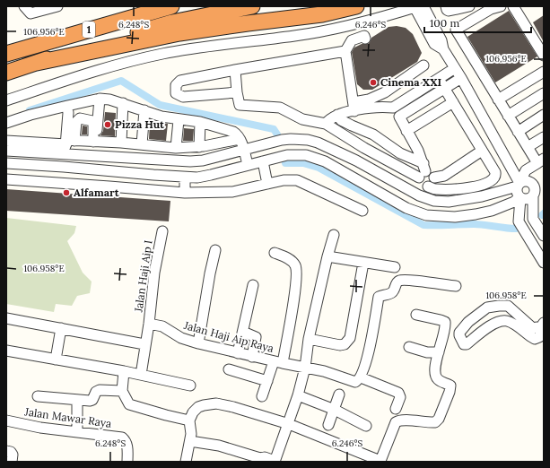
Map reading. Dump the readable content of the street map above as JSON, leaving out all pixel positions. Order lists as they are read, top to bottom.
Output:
{
  "streets": {
    "highway": ["1"],
    "street": ["Jalan Haji Aip I", "Jalan Haji Aip Raya", "Jalan Mawar Raya"]
  },
  "crossings": [
    ["Jalan Haji Aip I", "Jalan Haji Aip Raya"]
  ],
  "places": ["Cinema XXI", "Pizza Hut", "Alfamart"],
  "scale_bar": "100 m",
  "coordinates": [
    "6.248°S",
    "6.246°S",
    "106.956°E",
    "106.958°E"
  ]
}
